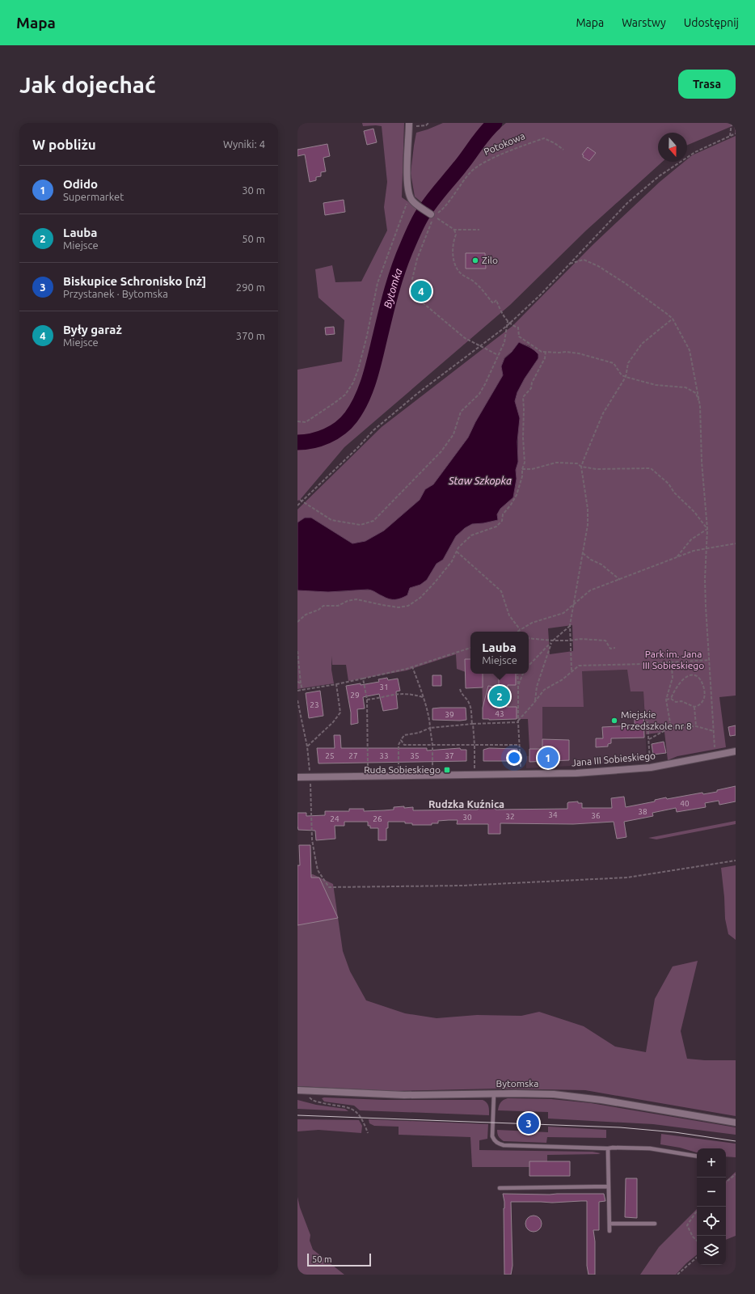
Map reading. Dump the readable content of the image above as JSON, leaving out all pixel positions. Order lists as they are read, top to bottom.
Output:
{
  "streets": {
    "street": ["Jana III Sobieskiego", "Bytomska"],
    "path": ["Potokowa"]
  },
  "districts": ["Rudzka Kuźnica"],
  "water": ["Bytomka", "Staw Szkopka"],
  "parks": ["Park im. Jana III Sobieskiego"],
  "places": {
    "other": ["Zilo", "Miejskie Przedszkole nr 8"],
    "transit": ["Ruda Sobieskiego"]
  },
  "house_numbers": [
    "31",
    "29",
    "23",
    "43",
    "39",
    "25",
    "27",
    "33",
    "35",
    "37",
    "40",
    "38",
    "34",
    "36",
    "32",
    "30",
    "24",
    "26"
  ],
  "scale_bar": "50 m",
  "north": "bottom",
  "page": {
    "header": "Mapa",
    "nav": ["Mapa", "Warstwy", "Udostępnij"],
    "buttons": "Trasa",
    "title": "Jak dojechać",
    "heading": ["W pobliżu", "Wyniki: 4"],
    "list": [
      {
        "mark": "1",
        "name": "Odido",
        "note": "Supermarket",
        "value": "30 m"
      },
      {
        "mark": "2",
        "name": "Lauba",
        "note": "Miejsce",
        "value": "50 m"
      },
      {
        "mark": "3",
        "name": "Biskupice Schronisko [nż]",
        "note": "Przystanek · Bytomska",
        "value": "290 m"
      },
      {
        "mark": "4",
        "name": "Były garaż",
        "note": "Miejsce",
        "value": "370 m"
      }
    ],
    "pins": [
      "4",
      "2",
      "1",
      "3"
    ],
    "popup": ["Lauba", "Miejsce"],
    "map_buttons": ["+", "−"],
    "scale": "50 m"
  }
}
